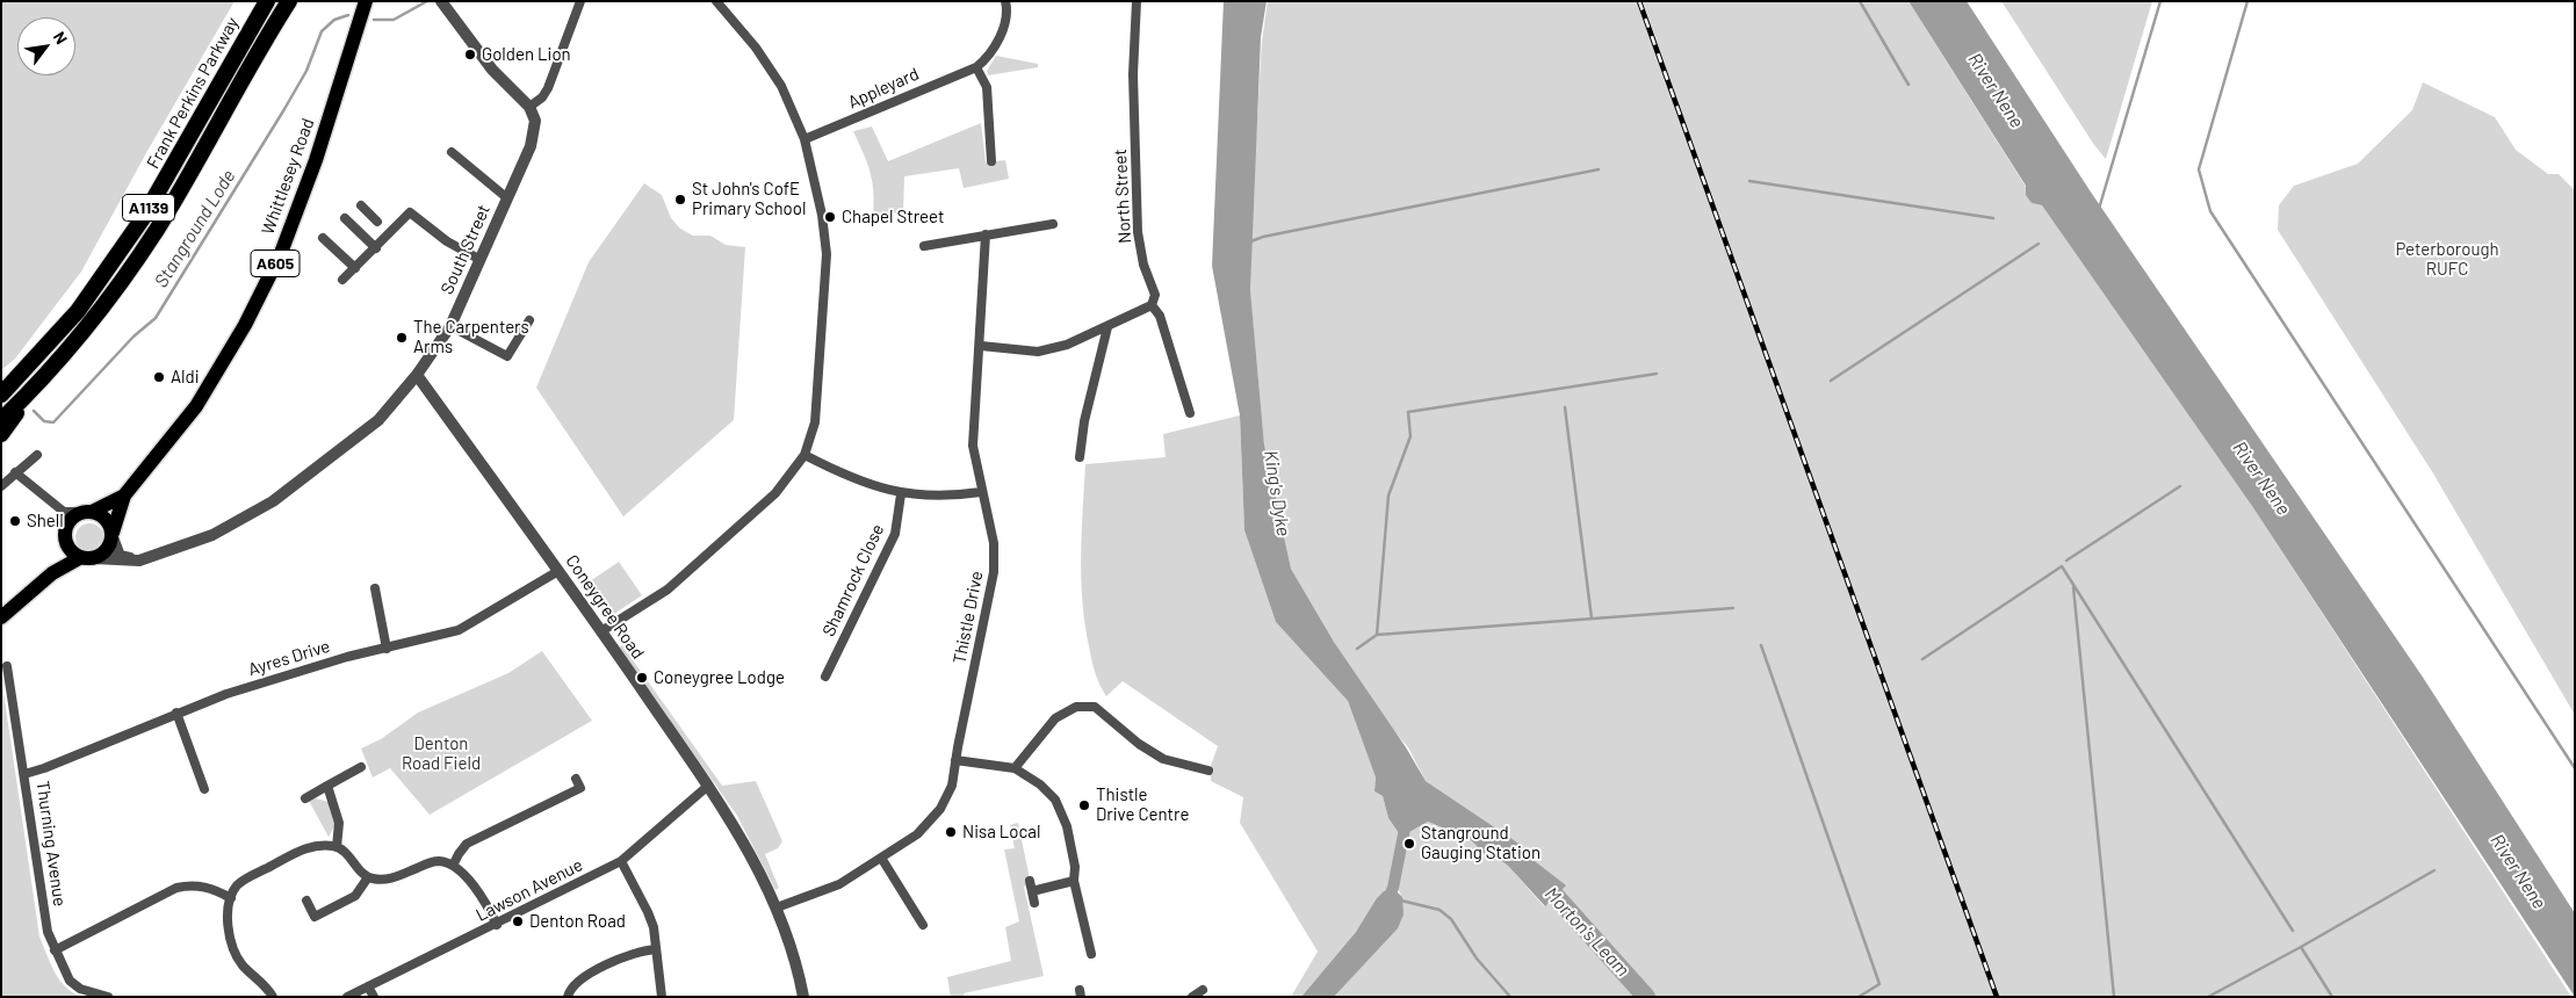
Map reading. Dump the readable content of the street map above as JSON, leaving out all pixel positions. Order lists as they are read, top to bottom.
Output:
{
  "streets": {
    "highway": ["Frank Perkins Parkway", "A1139"],
    "main road": ["Whittlesey Road", "A605"],
    "street": [
      "Appleyard",
      "North Street",
      "South Street",
      "Shamrock Close",
      "Coneygree Road",
      "Thistle Drive",
      "Ayres Drive",
      "Thurning Avenue",
      "Lawson Avenue"
    ]
  },
  "crossings": [
    ["Frank Perkins Parkway", "A1139"],
    ["Whittlesey Road", "South Street"],
    ["Whittlesey Road", "A605"],
    ["South Street", "A605"],
    ["South Street", "Coneygree Road"],
    ["Coneygree Road", "Thistle Drive"],
    ["Coneygree Road", "Ayres Drive"],
    ["Coneygree Road", "Lawson Avenue"],
    ["Ayres Drive", "Thurning Avenue"]
  ],
  "water": [
    "River Nene",
    "Stanground Lode",
    "King's Dyke",
    "Morton's Leam"
  ],
  "parks": ["Peterborough RUFC", "Denton Road Field"],
  "places": [
    "Golden Lion",
    "St John's CofE Primary School",
    "Chapel Street",
    "The Carpenters Arms",
    "Aldi",
    "Shell",
    "Coneygree Lodge",
    "Thistle Drive Centre",
    "Nisa Local",
    "Stanground Gauging Station",
    "Denton Road"
  ],
  "north": "top right"
}
